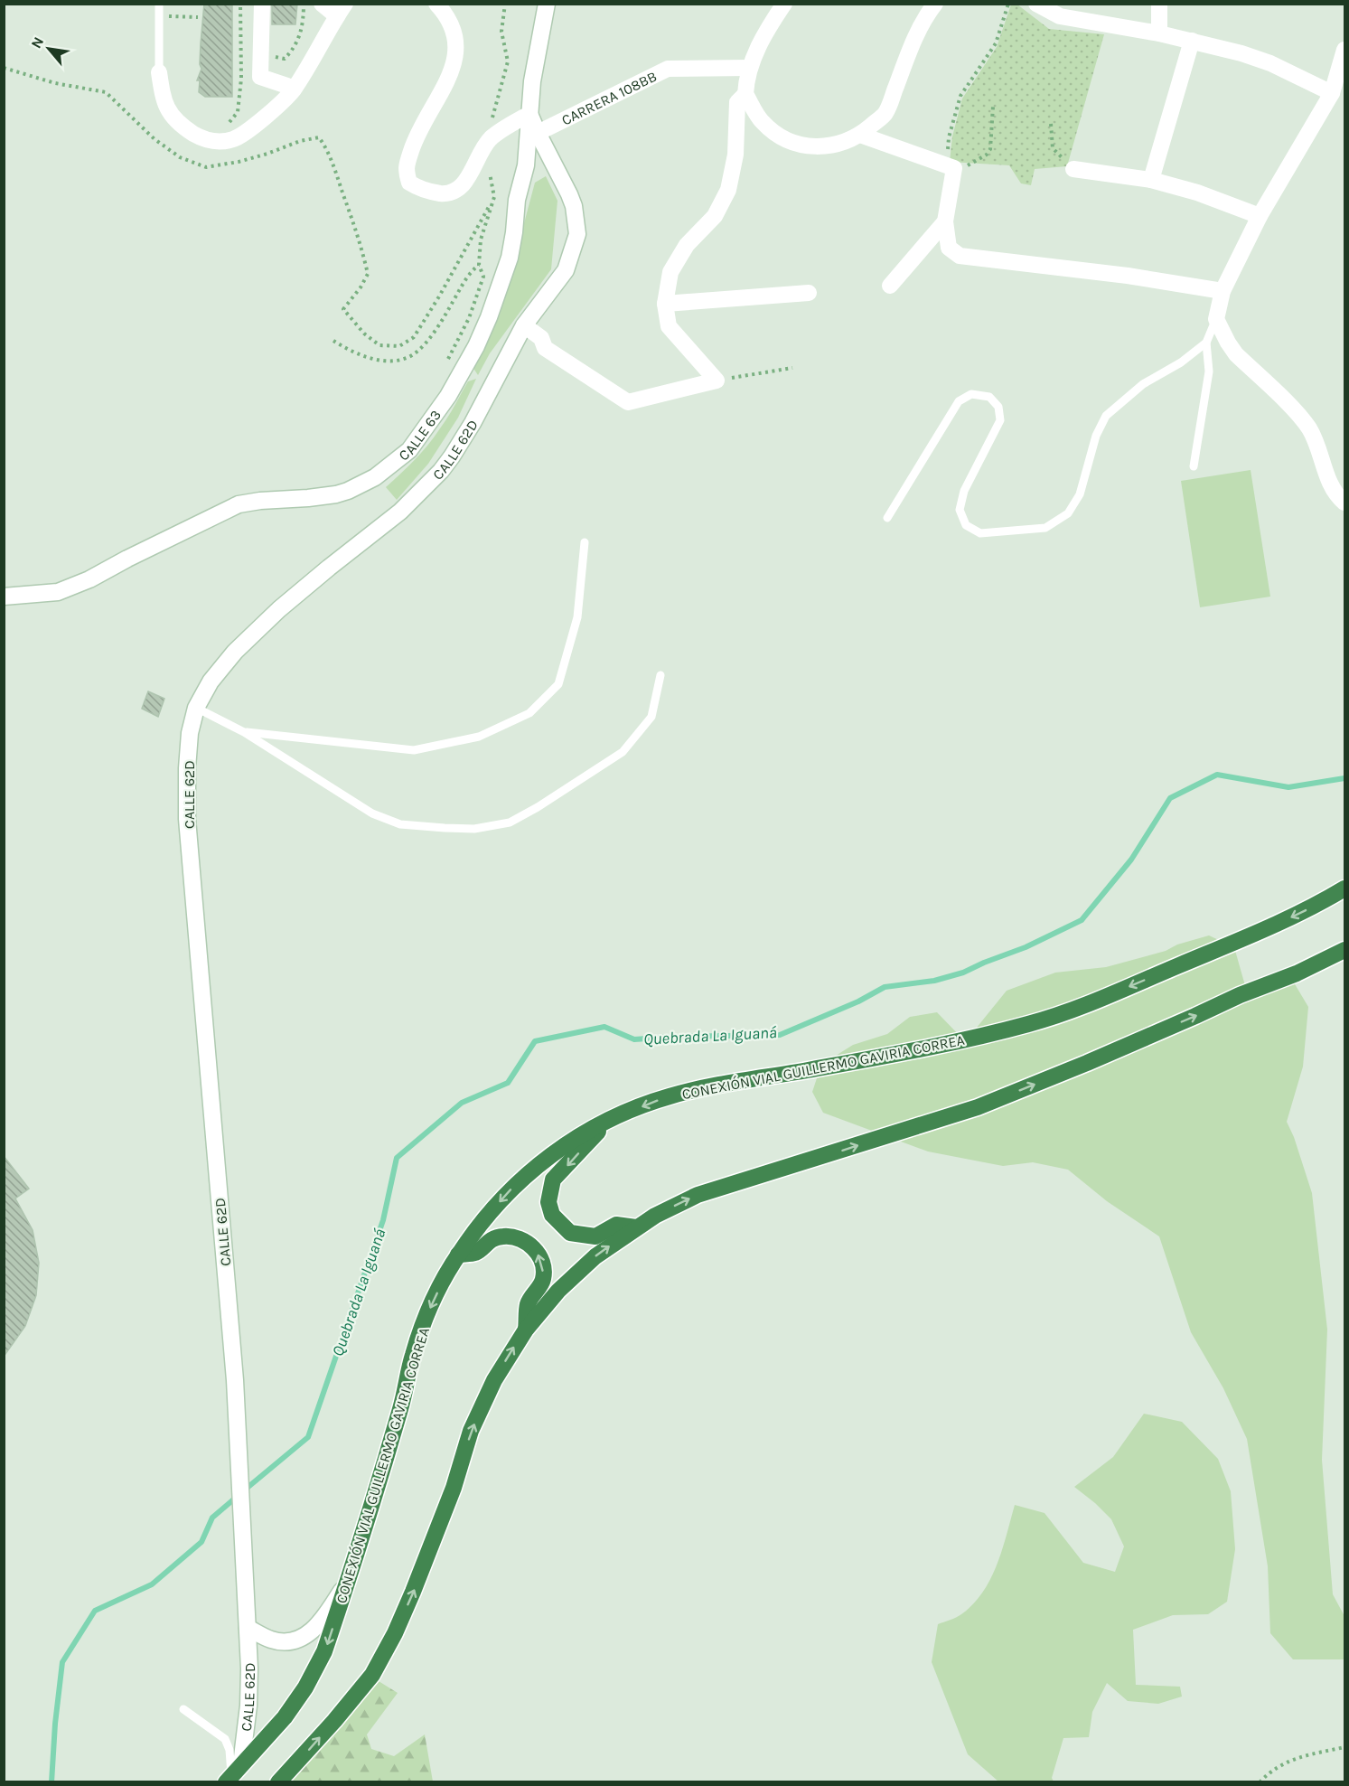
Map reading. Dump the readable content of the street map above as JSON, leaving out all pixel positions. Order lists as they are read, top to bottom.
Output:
{
  "streets": {
    "highway": ["CONEXIÓN VIAL GUILLERMO GAVIRIA CORREA"],
    "street": ["CARRERA 108BB", "CALLE 63", "CALLE 62D"]
  },
  "crossings": [
    ["CARRERA 108BB", "CALLE 62D"],
    ["CALLE 63", "CALLE 62D"],
    ["CALLE 62D", "CONEXIÓN VIAL GUILLERMO GAVIRIA CORREA"]
  ],
  "water": ["Quebrada La Iguaná"],
  "north": "top left"
}
